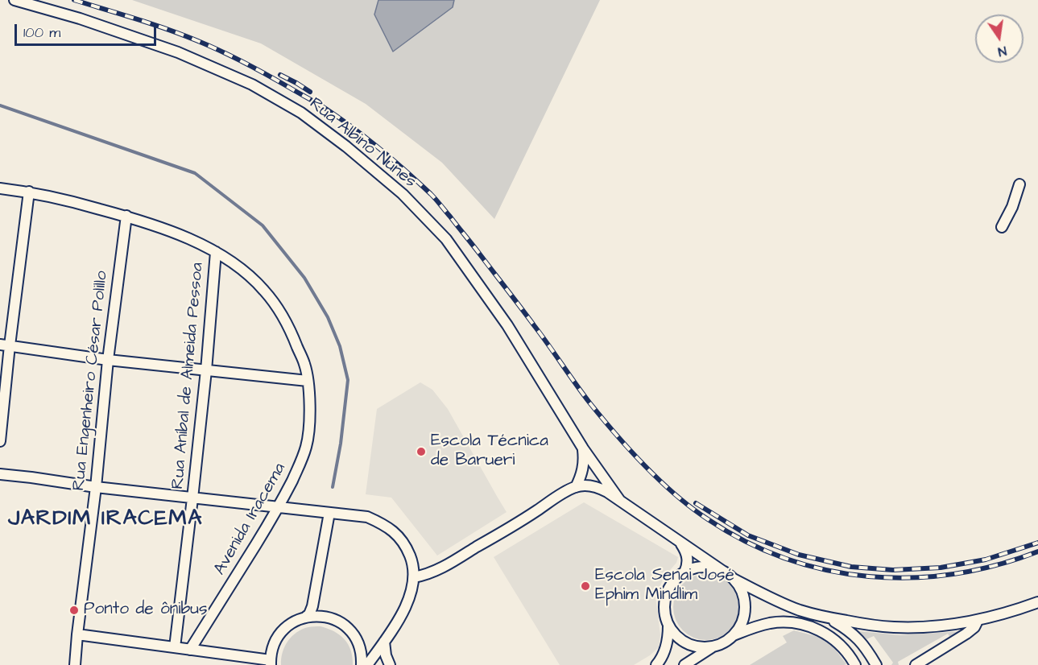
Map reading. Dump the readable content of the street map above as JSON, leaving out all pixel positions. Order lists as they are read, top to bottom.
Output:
{
  "streets": {
    "street": [
      "Rua Albino Nunes",
      "Rua Aníbal de Almeida Pessoa",
      "Rua Engenheiro César Polillo",
      "Avenida Iracema"
    ]
  },
  "crossings": [
    ["Rua Aníbal de Almeida Pessoa", "Avenida Iracema"],
    ["Rua Engenheiro César Polillo", "Avenida Iracema"]
  ],
  "districts": ["JARDIM IRACEMA"],
  "places": ["Escola Técnica de Barueri", "Escola Senai José Ephim Mindlim", "Ponto de ônibus"],
  "scale_bar": "100 m",
  "north": "bottom"
}
